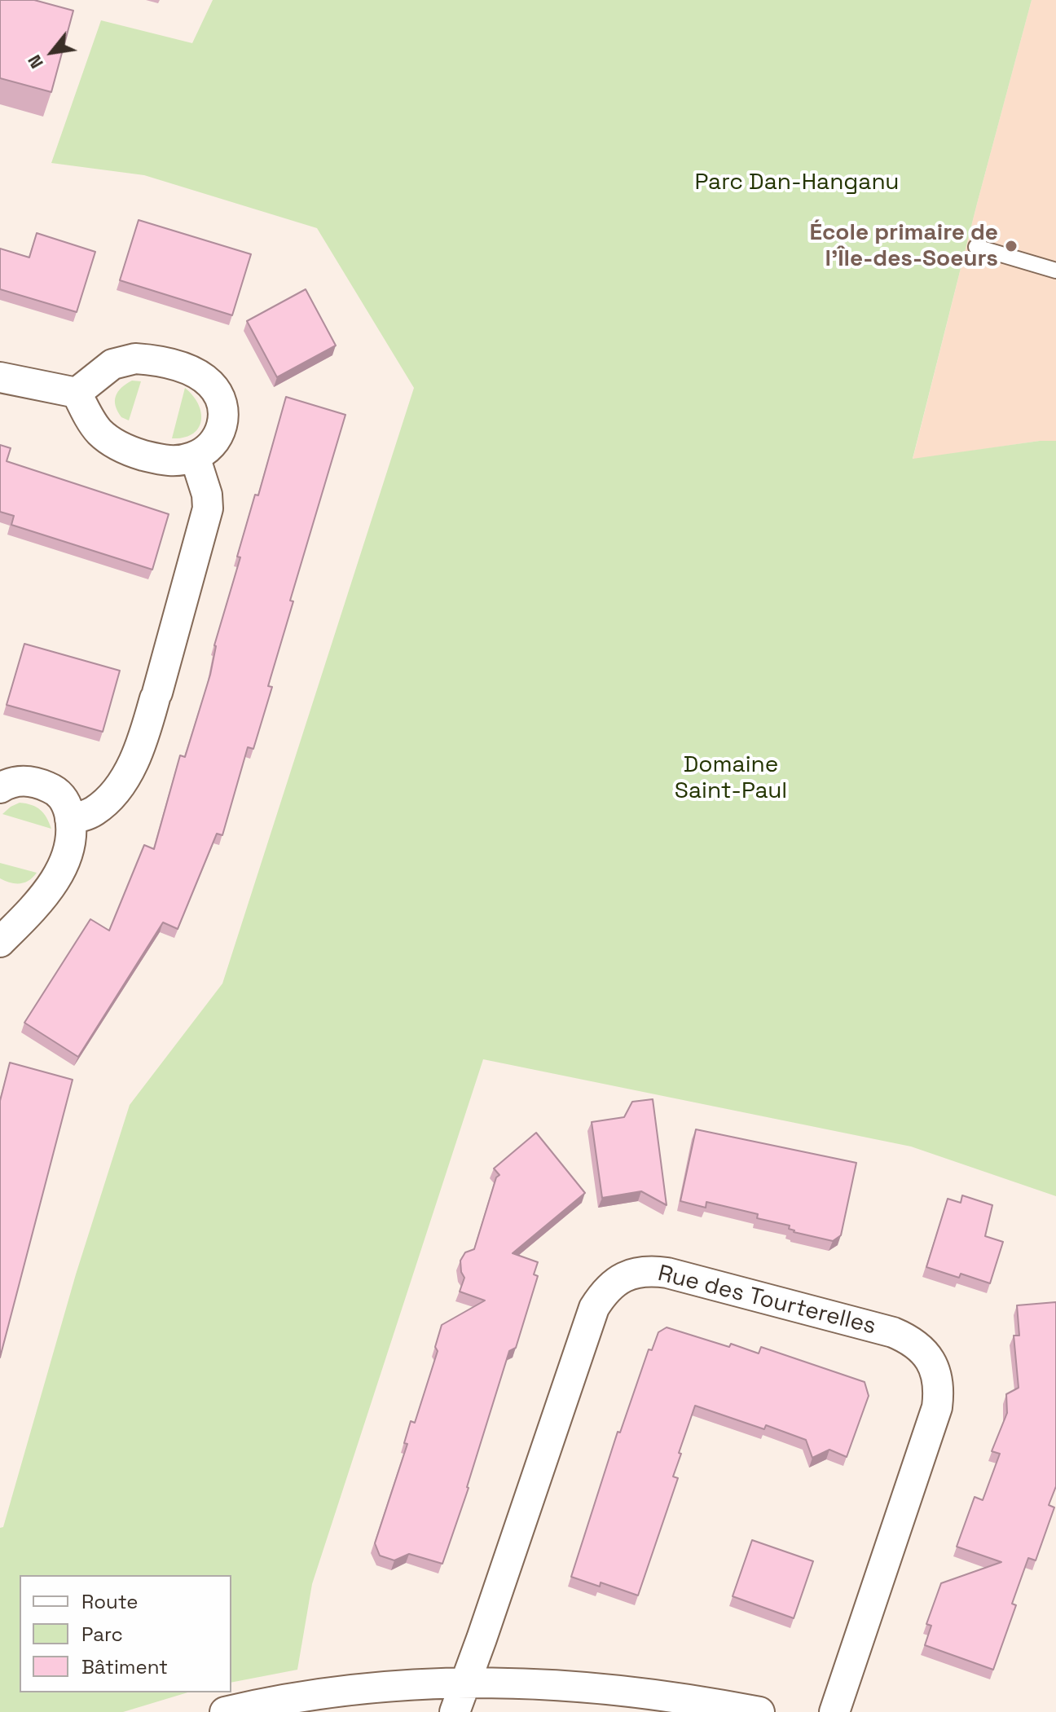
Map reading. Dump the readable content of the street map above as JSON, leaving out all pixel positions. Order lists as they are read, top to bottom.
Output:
{
  "streets": {
    "street": ["Rue des Tourterelles"]
  },
  "parks": ["Parc Dan-Hanganu", "Domaine Saint-Paul"],
  "places": ["École primaire de l'Île-des-Soeurs"],
  "legend": ["Route", "Parc", "Bâtiment"],
  "north": "bottom left"
}
